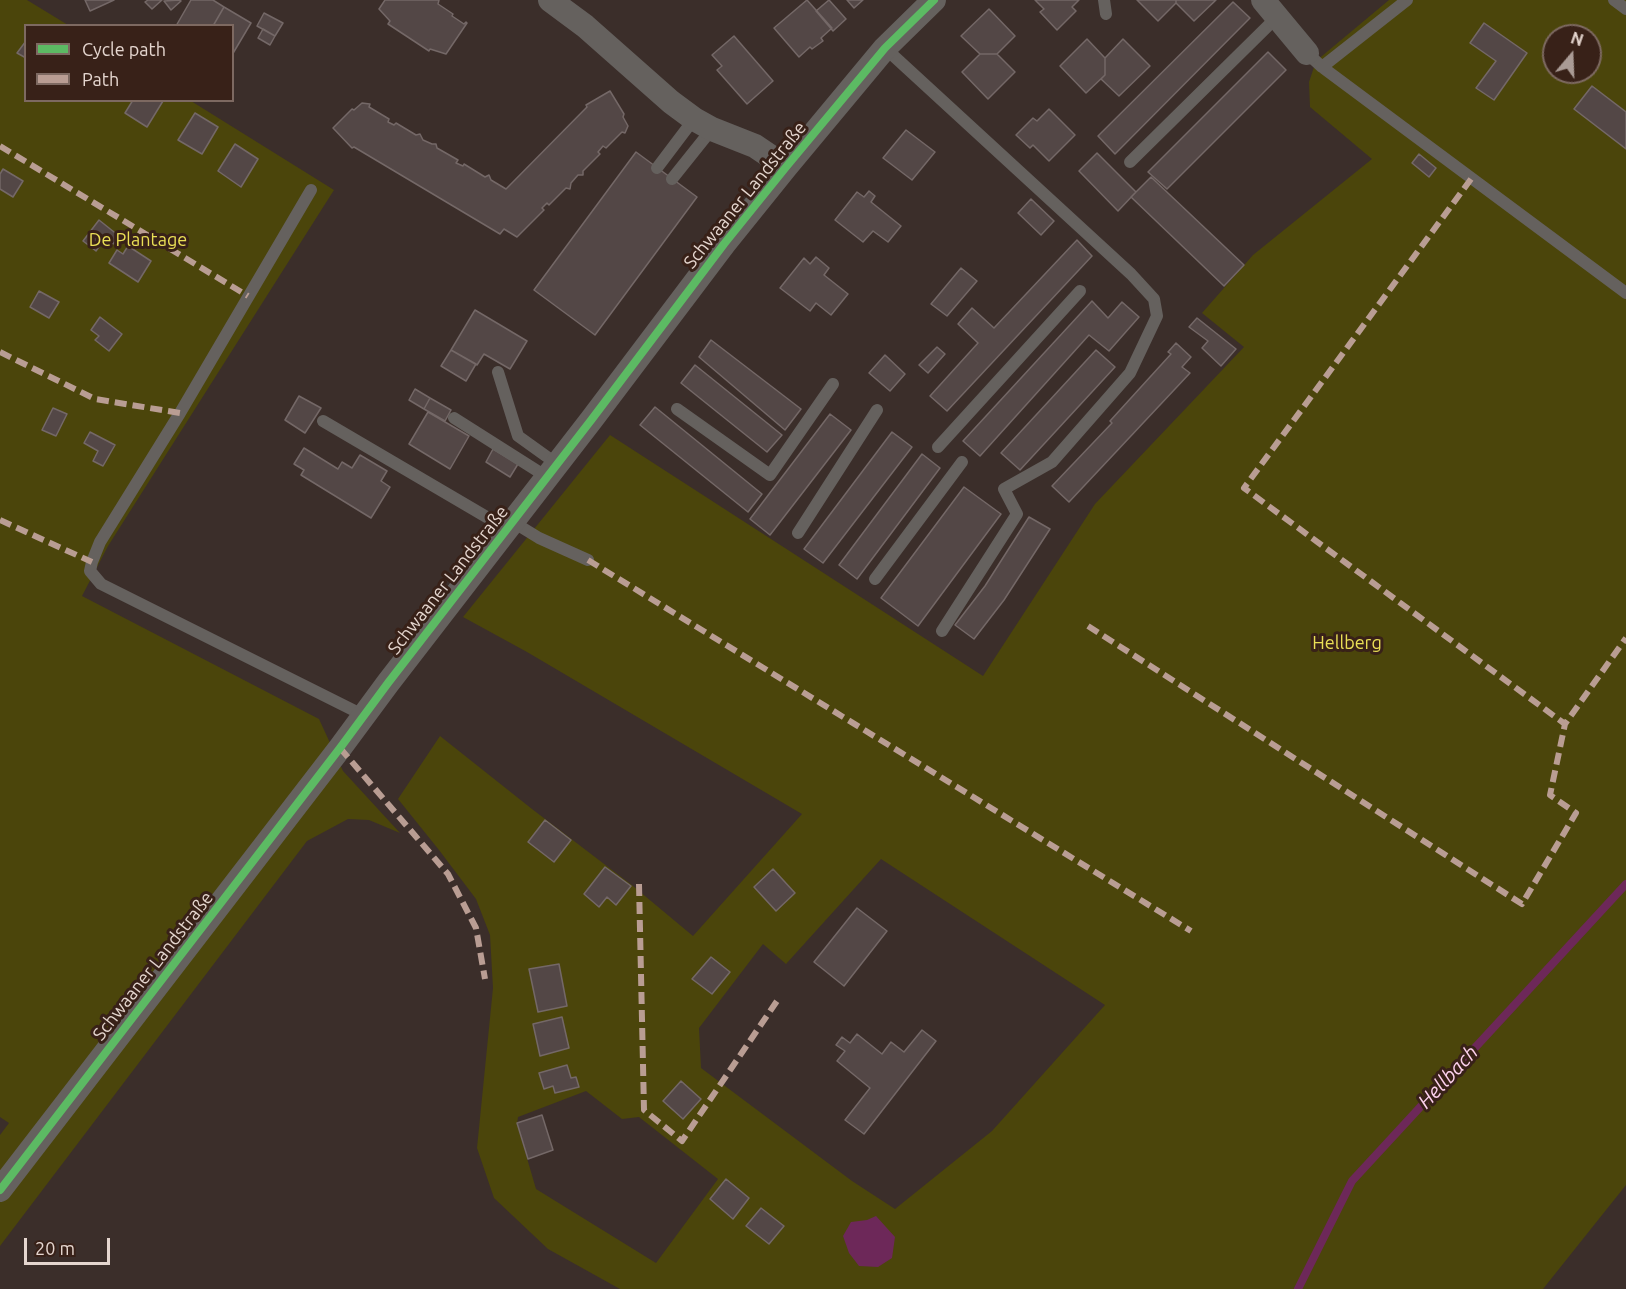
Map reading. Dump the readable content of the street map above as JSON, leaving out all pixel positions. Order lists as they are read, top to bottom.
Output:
{
  "streets": {
    "street": ["Schwaaner Landstraße"]
  },
  "water": ["Hellbach"],
  "parks": ["De Plantage", "Hellberg"],
  "legend": ["Cycle path", "Path"],
  "scale_bar": "20 m",
  "north": "top"
}
